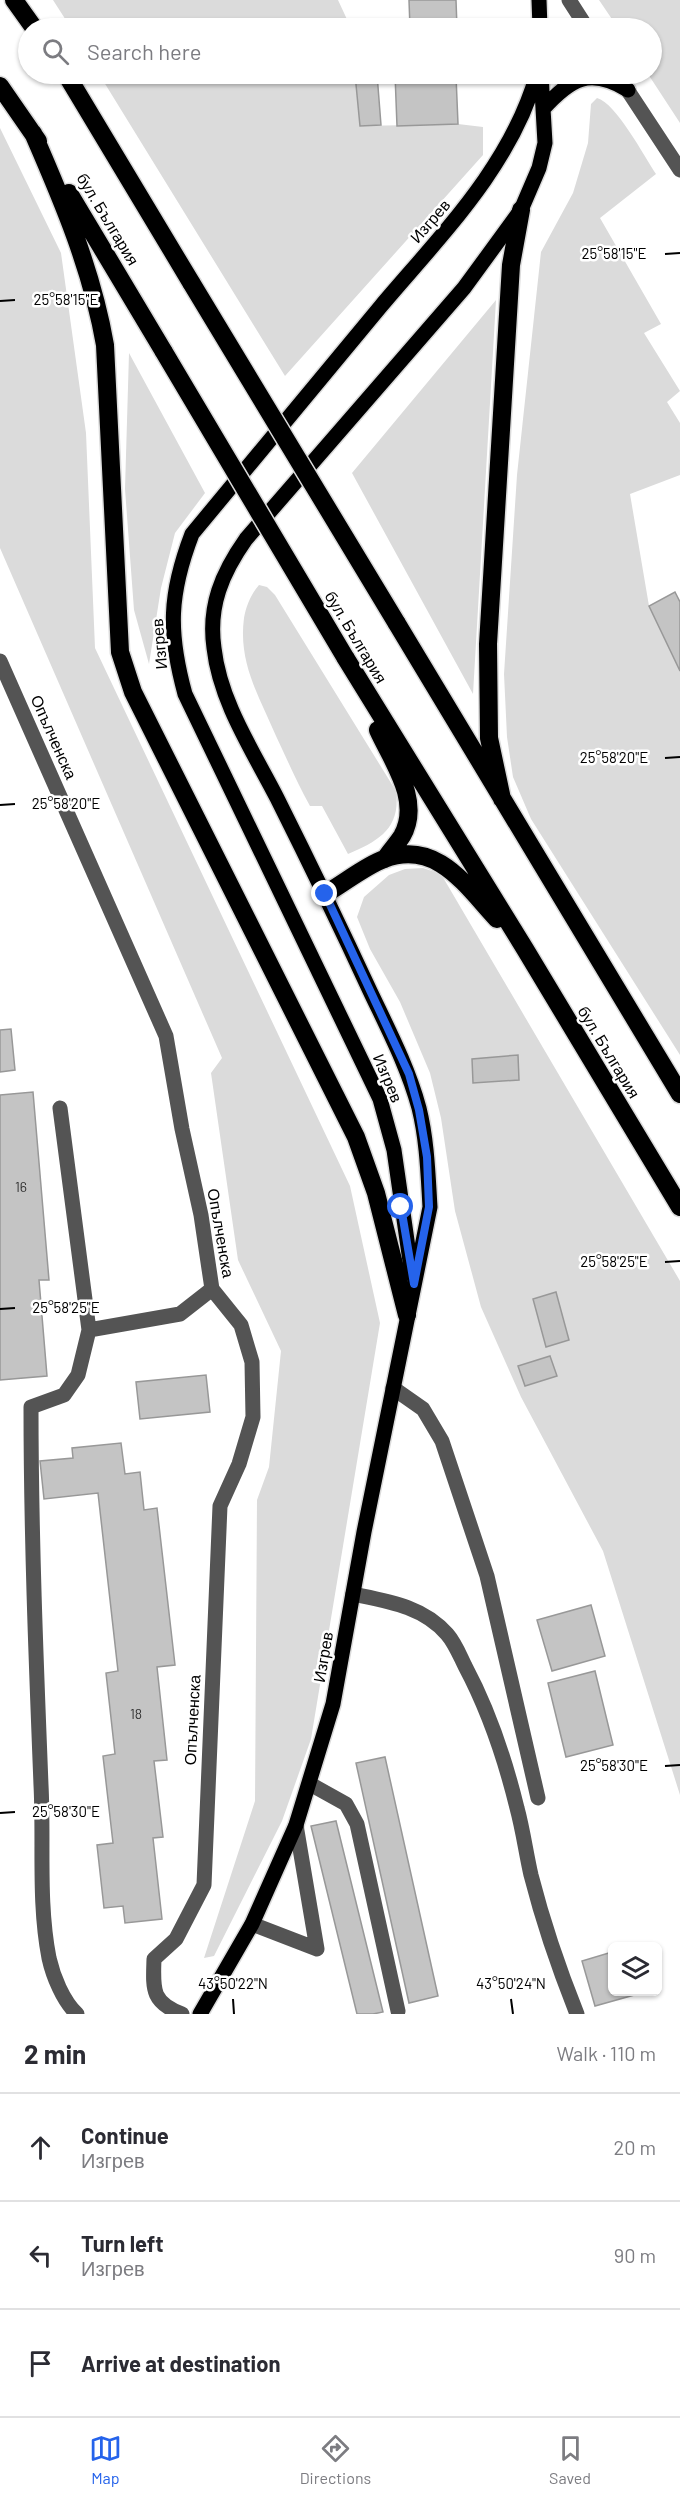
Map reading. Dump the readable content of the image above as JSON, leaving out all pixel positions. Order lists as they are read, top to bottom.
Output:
{
  "streets": {
    "highway": ["бул. България"],
    "main road": ["Изгрев"],
    "street": ["Опълченска"]
  },
  "house_numbers": ["16", "18"],
  "page": {
    "search": "Search here",
    "heading": ["2 min", "Walk · 110 m"],
    "list": [
      ["Continue", "Изгрев", "20 m"],
      ["Turn left", "Изгрев", "90 m"],
      "Arrive at destination"
    ],
    "nav": ["Map", "Directions", "Saved"]
  },
  "coordinates": [
    "25°58'15\"E",
    "25°58'20\"E",
    "25°58'25\"E",
    "25°58'30\"E",
    "43°50'22\"N",
    "43°50'24\"N"
  ]
}
